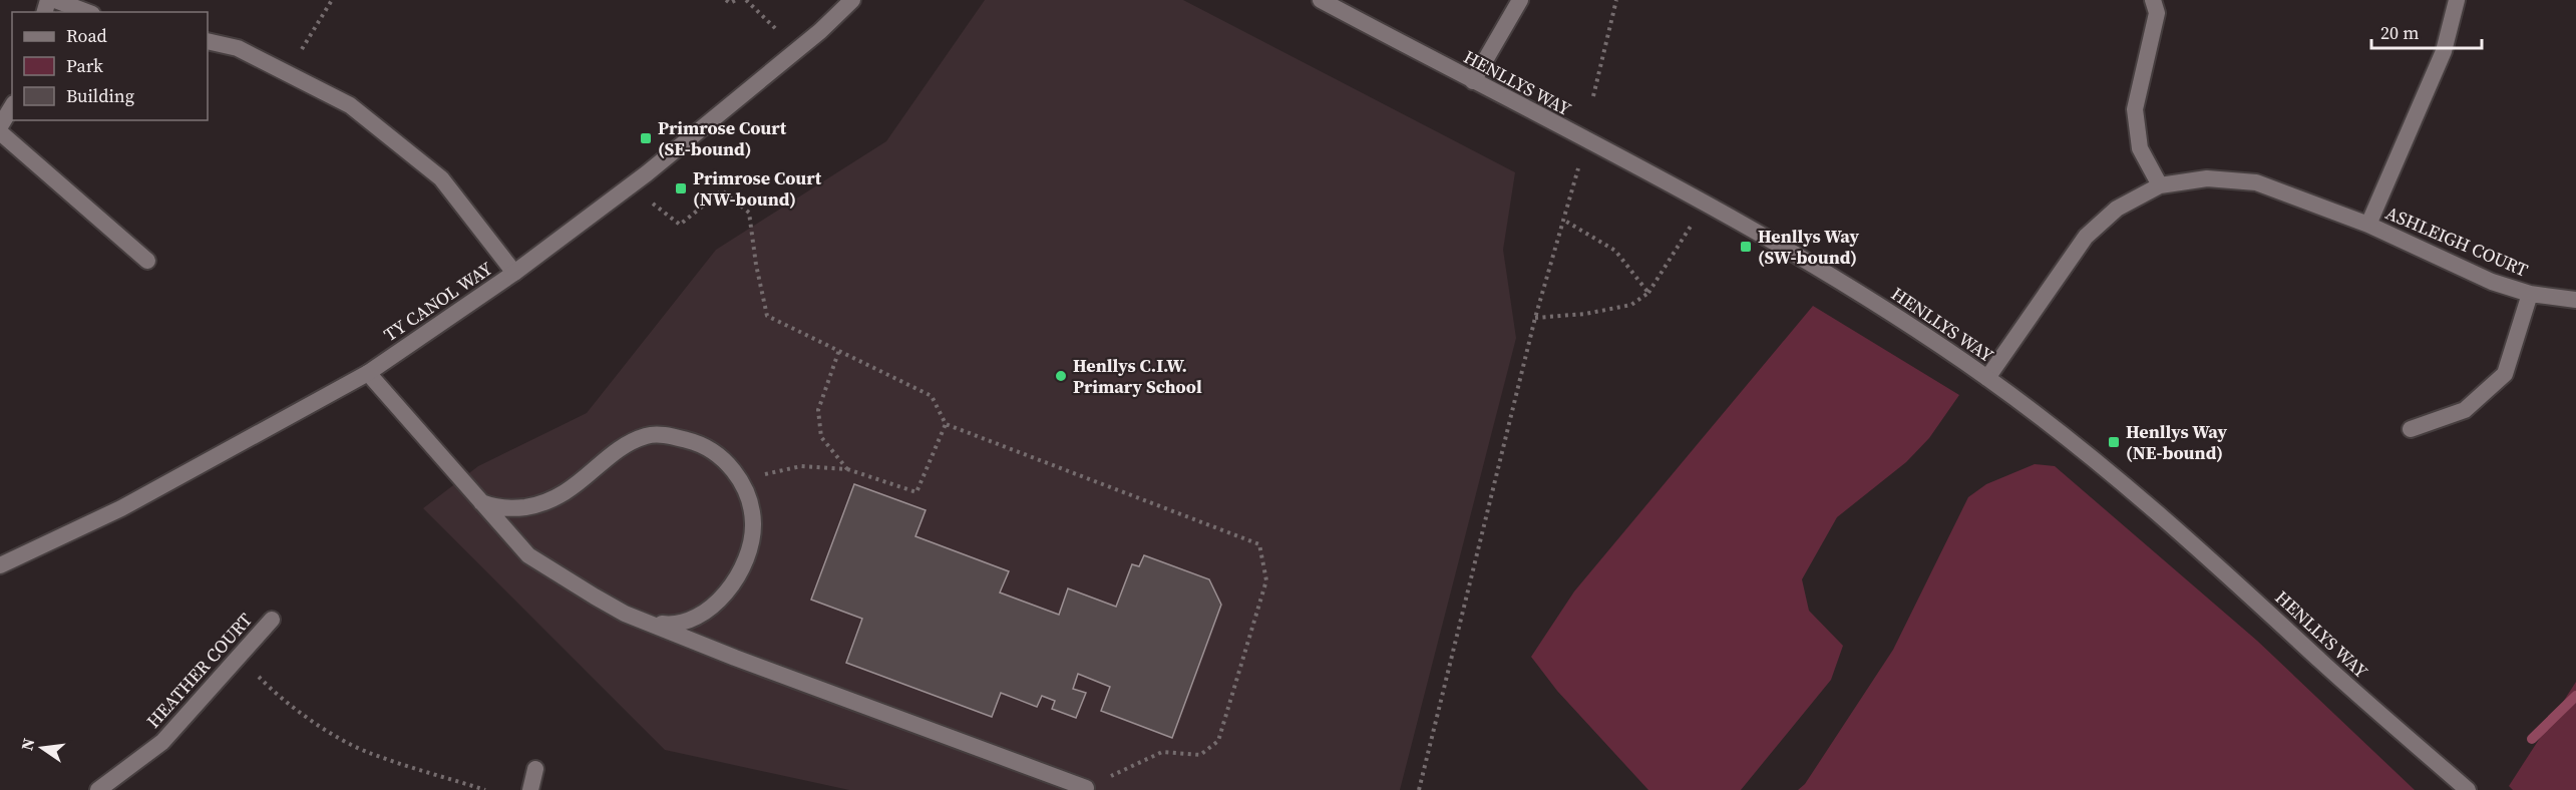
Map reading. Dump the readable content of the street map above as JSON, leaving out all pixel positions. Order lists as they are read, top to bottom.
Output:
{
  "streets": {
    "street": [
      "HENLLYS WAY",
      "ASHLEIGH COURT",
      "TY CANOL WAY",
      "HEATHER COURT"
    ]
  },
  "crossings": [
    ["HENLLYS WAY", "ASHLEIGH COURT"]
  ],
  "places": {
    "transit": [
      "Primrose Court (SE-bound)",
      "Primrose Court (NW-bound)",
      "Henllys Way (SW-bound)",
      "Henllys Way (NE-bound)"
    ],
    "other": ["Henllys C.I.W. Primary School"]
  },
  "legend": ["Road", "Park", "Building"],
  "scale_bar": "20 m",
  "north": "left"
}
